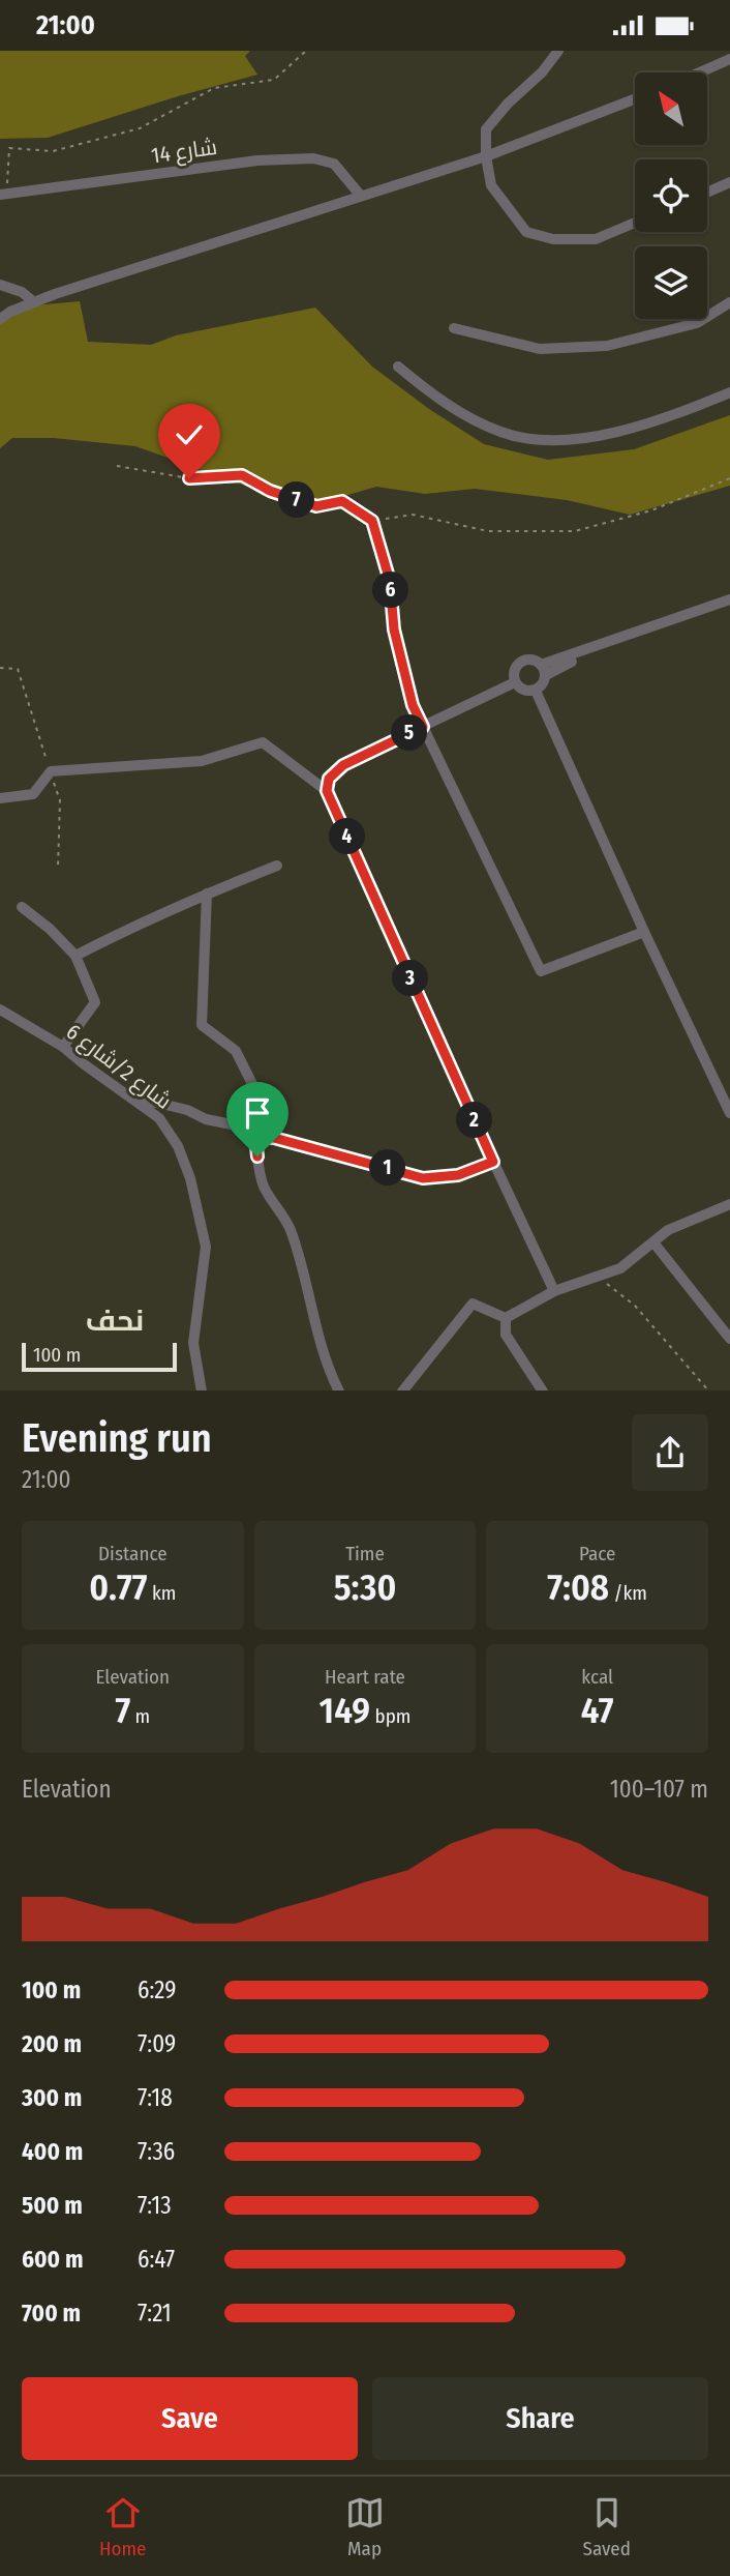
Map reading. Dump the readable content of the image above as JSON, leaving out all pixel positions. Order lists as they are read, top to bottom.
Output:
{
  "streets": {
    "street": ["شارع 14", "شارع 2/شارع 6"]
  },
  "districts": ["نحف"],
  "scale_bar": "100 m",
  "north": "top left",
  "page": {
    "status": "21:00",
    "pins": [
      "7",
      "6",
      "5",
      "4",
      "3",
      "2",
      "1"
    ],
    "scale": "100 m",
    "heading": ["Evening run", "21:00"],
    "stats": [
      ["Distance", "0.77 km"],
      ["Time", "5:30"],
      ["Pace", "7:08 /km"],
      ["Elevation", "7 m"],
      ["Heart rate", "149 bpm"],
      ["kcal", "47"]
    ],
    "chart": ["Elevation", "100–107 m"],
    "list": [
      {
        "name": "100 m",
        "note": "6:29"
      },
      {
        "name": "200 m",
        "note": "7:09"
      },
      {
        "name": "300 m",
        "note": "7:18"
      },
      {
        "name": "400 m",
        "note": "7:36"
      },
      {
        "name": "500 m",
        "note": "7:13"
      },
      {
        "name": "600 m",
        "note": "6:47"
      },
      {
        "name": "700 m",
        "note": "7:21"
      }
    ],
    "buttons": ["Save", "Share"],
    "tabs": ["Home", "Map", "Saved"]
  }
}
